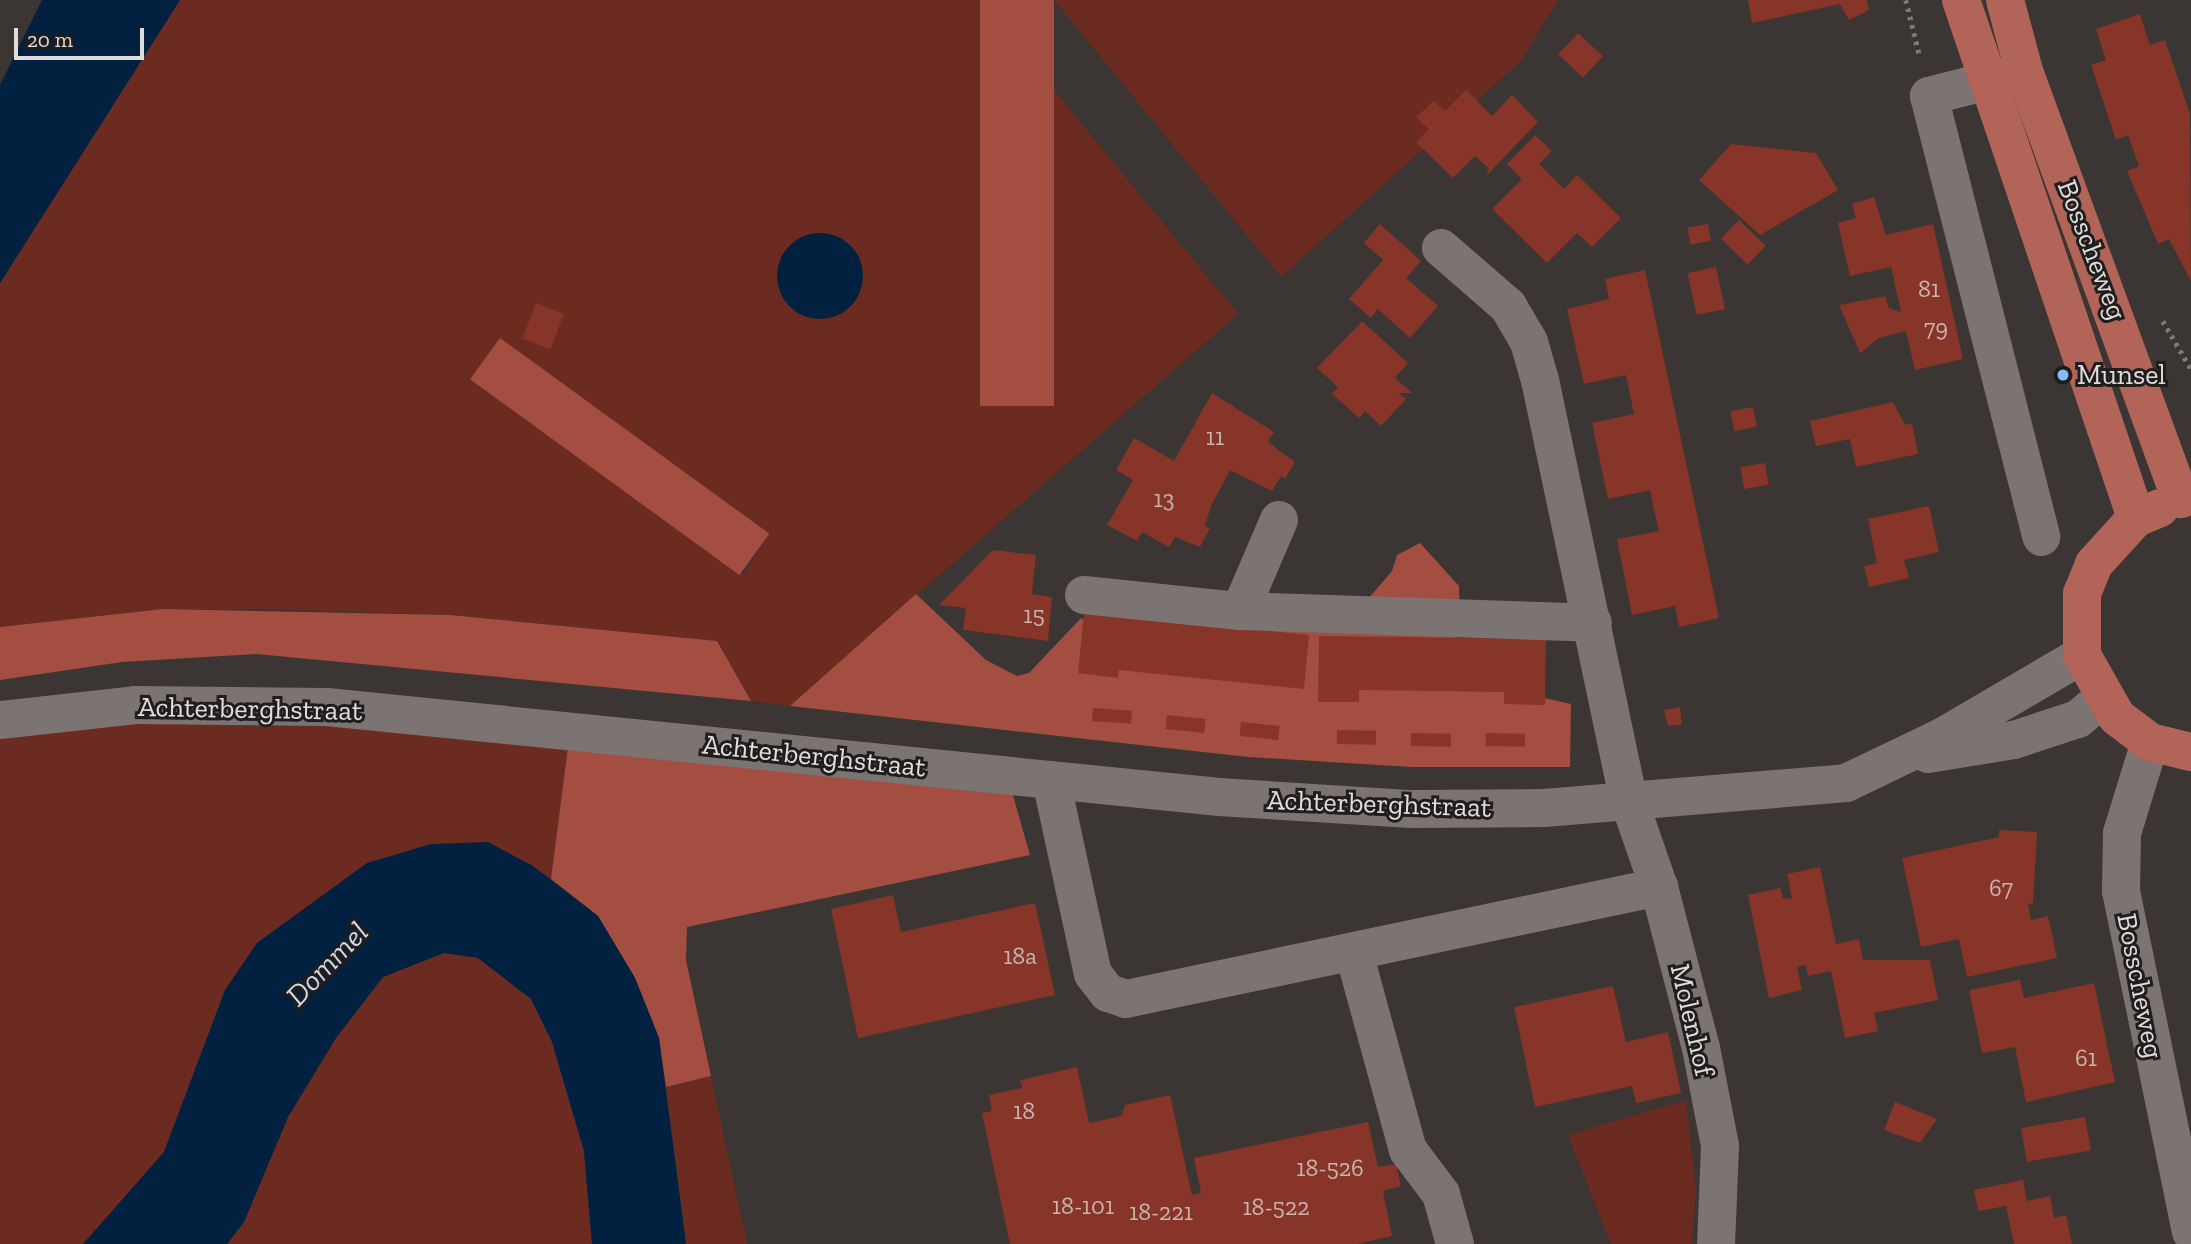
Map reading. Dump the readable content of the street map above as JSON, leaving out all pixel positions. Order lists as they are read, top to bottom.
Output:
{
  "streets": {
    "main road": ["Bosscheweg"],
    "street": ["Achterberghstraat", "Molenhof"]
  },
  "crossings": [
    ["Achterberghstraat", "Molenhof"]
  ],
  "water": ["Dommel"],
  "places": ["Munsel"],
  "house_numbers": [
    "81",
    "79",
    "11",
    "13",
    "15",
    "67",
    "18a",
    "61",
    "18",
    "18-526",
    "18-101",
    "18-522",
    "18-221"
  ],
  "scale_bar": "20 m"
}
